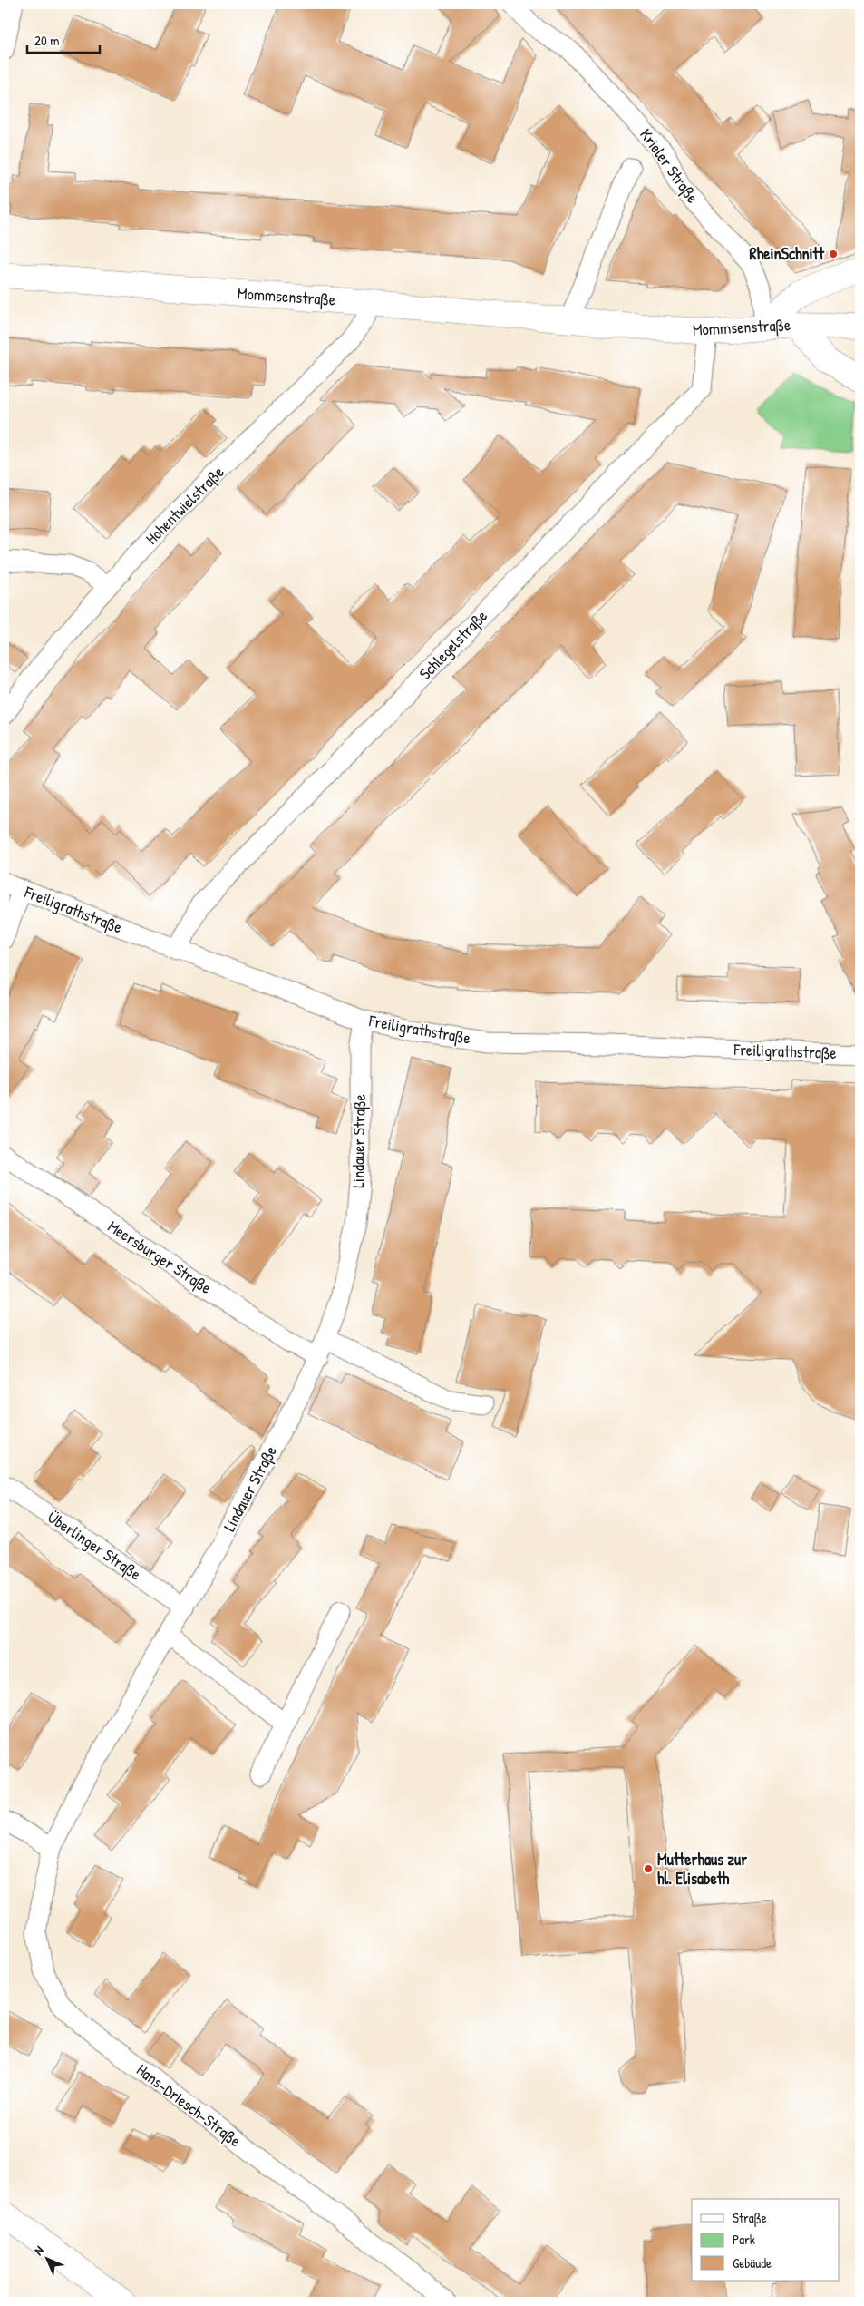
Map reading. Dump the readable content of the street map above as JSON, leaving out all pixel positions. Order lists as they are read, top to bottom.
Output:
{
  "streets": {
    "street": [
      "Krieler Straße",
      "Mommsenstraße",
      "Hohentwielstraße",
      "Schlegelstraße",
      "Freiligrathstraße",
      "Lindauer Straße",
      "Meersburger Straße",
      "Überlinger Straße",
      "Hans-Driesch-Straße"
    ]
  },
  "crossings": [
    ["Krieler Straße", "Mommsenstraße"],
    ["Mommsenstraße", "Hohentwielstraße"],
    ["Mommsenstraße", "Schlegelstraße"],
    ["Schlegelstraße", "Freiligrathstraße"],
    ["Freiligrathstraße", "Lindauer Straße"],
    ["Lindauer Straße", "Meersburger Straße"],
    ["Lindauer Straße", "Überlinger Straße"],
    ["Lindauer Straße", "Hans-Driesch-Straße"]
  ],
  "places": ["RheinSchnitt", "Mutterhaus zur hl. Elisabeth"],
  "legend": ["Straße", "Park", "Gebäude"],
  "scale_bar": "20 m",
  "north": "top left"
}
